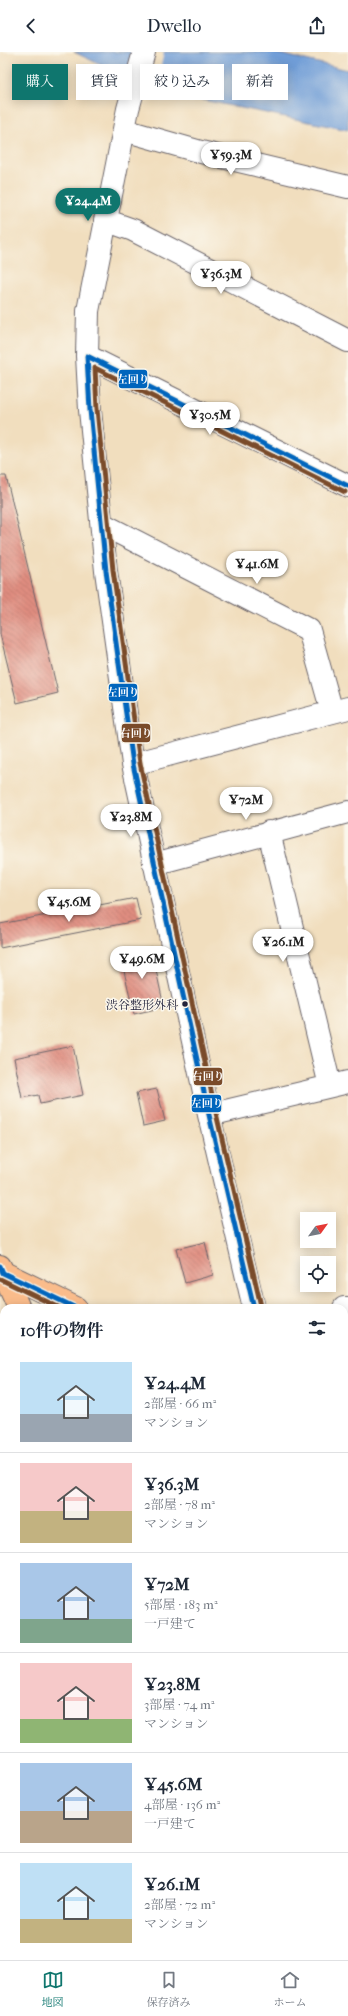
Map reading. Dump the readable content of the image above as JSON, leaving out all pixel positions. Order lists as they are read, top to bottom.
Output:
{
  "places": ["渋谷整形外科"],
  "lines": ["transit line 左回り", "transit line 右回り"],
  "north": "top right",
  "page": {
    "header": "Dwello",
    "chip": [
      "購入",
      "賃貸",
      "絞り込み",
      "新着"
    ],
    "price": [
      "¥59.3M",
      "¥24.4M",
      "¥36.3M",
      "¥30.5M",
      "¥41.6M",
      "¥72M",
      "¥23.8M",
      "¥45.6M",
      "¥26.1M",
      "¥49.6M"
    ],
    "heading": "10件の物件",
    "list": [
      {
        "name": "¥24.4M",
        "note": "2部屋 · 66 m² · マンション"
      },
      {
        "name": "¥36.3M",
        "note": "2部屋 · 78 m² · マンション"
      },
      {
        "name": "¥72M",
        "note": "5部屋 · 183 m² · 一戸建て"
      },
      {
        "name": "¥23.8M",
        "note": "3部屋 · 74 m² · マンション"
      },
      {
        "name": "¥45.6M",
        "note": "4部屋 · 136 m² · 一戸建て"
      },
      {
        "name": "¥26.1M",
        "note": "2部屋 · 72 m² · マンション"
      }
    ],
    "tabs": ["地図", "保存済み", "ホーム"]
  }
}
